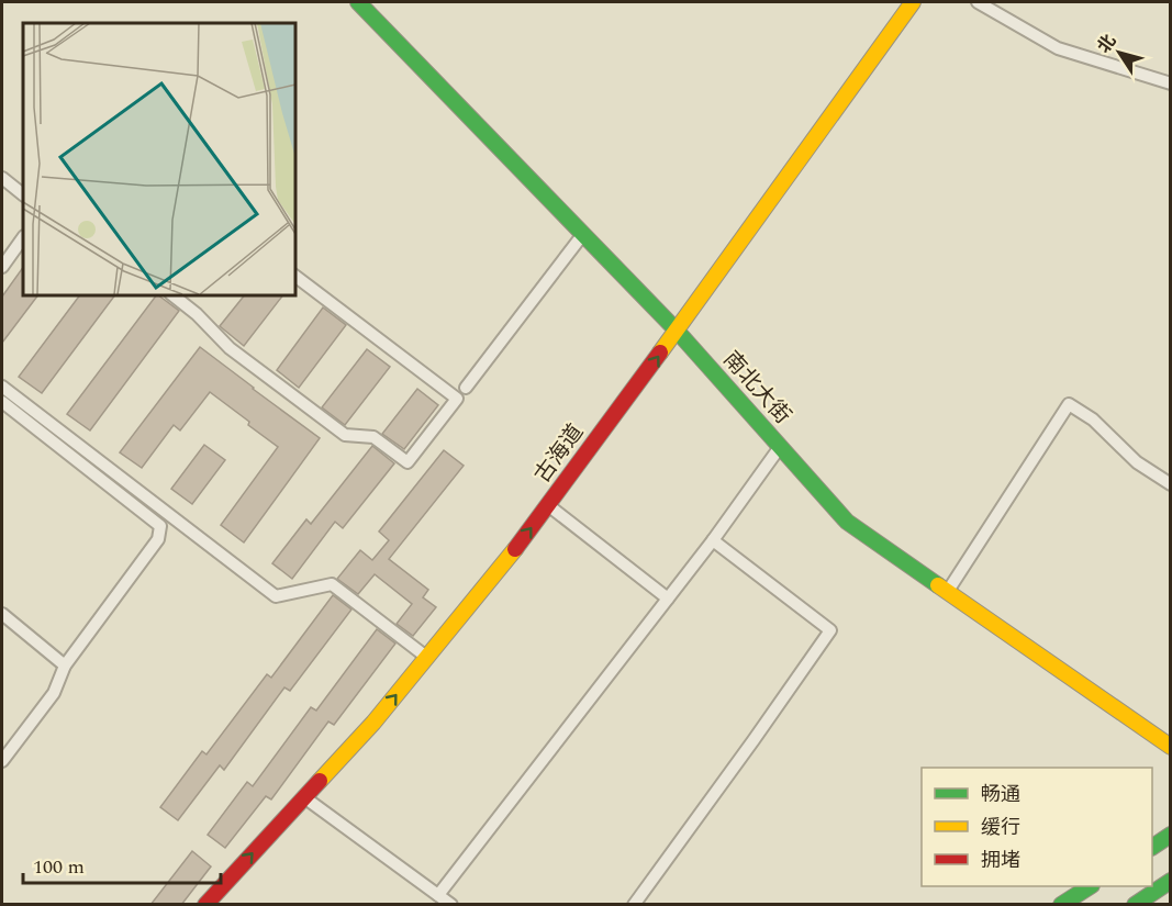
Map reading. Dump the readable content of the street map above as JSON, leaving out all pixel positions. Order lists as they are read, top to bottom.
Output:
{
  "streets": {
    "street": ["南北大街", "古海道"]
  },
  "crossings": [
    ["南北大街", "古海道"]
  ],
  "one_way": ["古海道"],
  "legend": ["畅通", "缓行", "拥堵"],
  "scale_bar": "100 m",
  "north": "top left"
}
